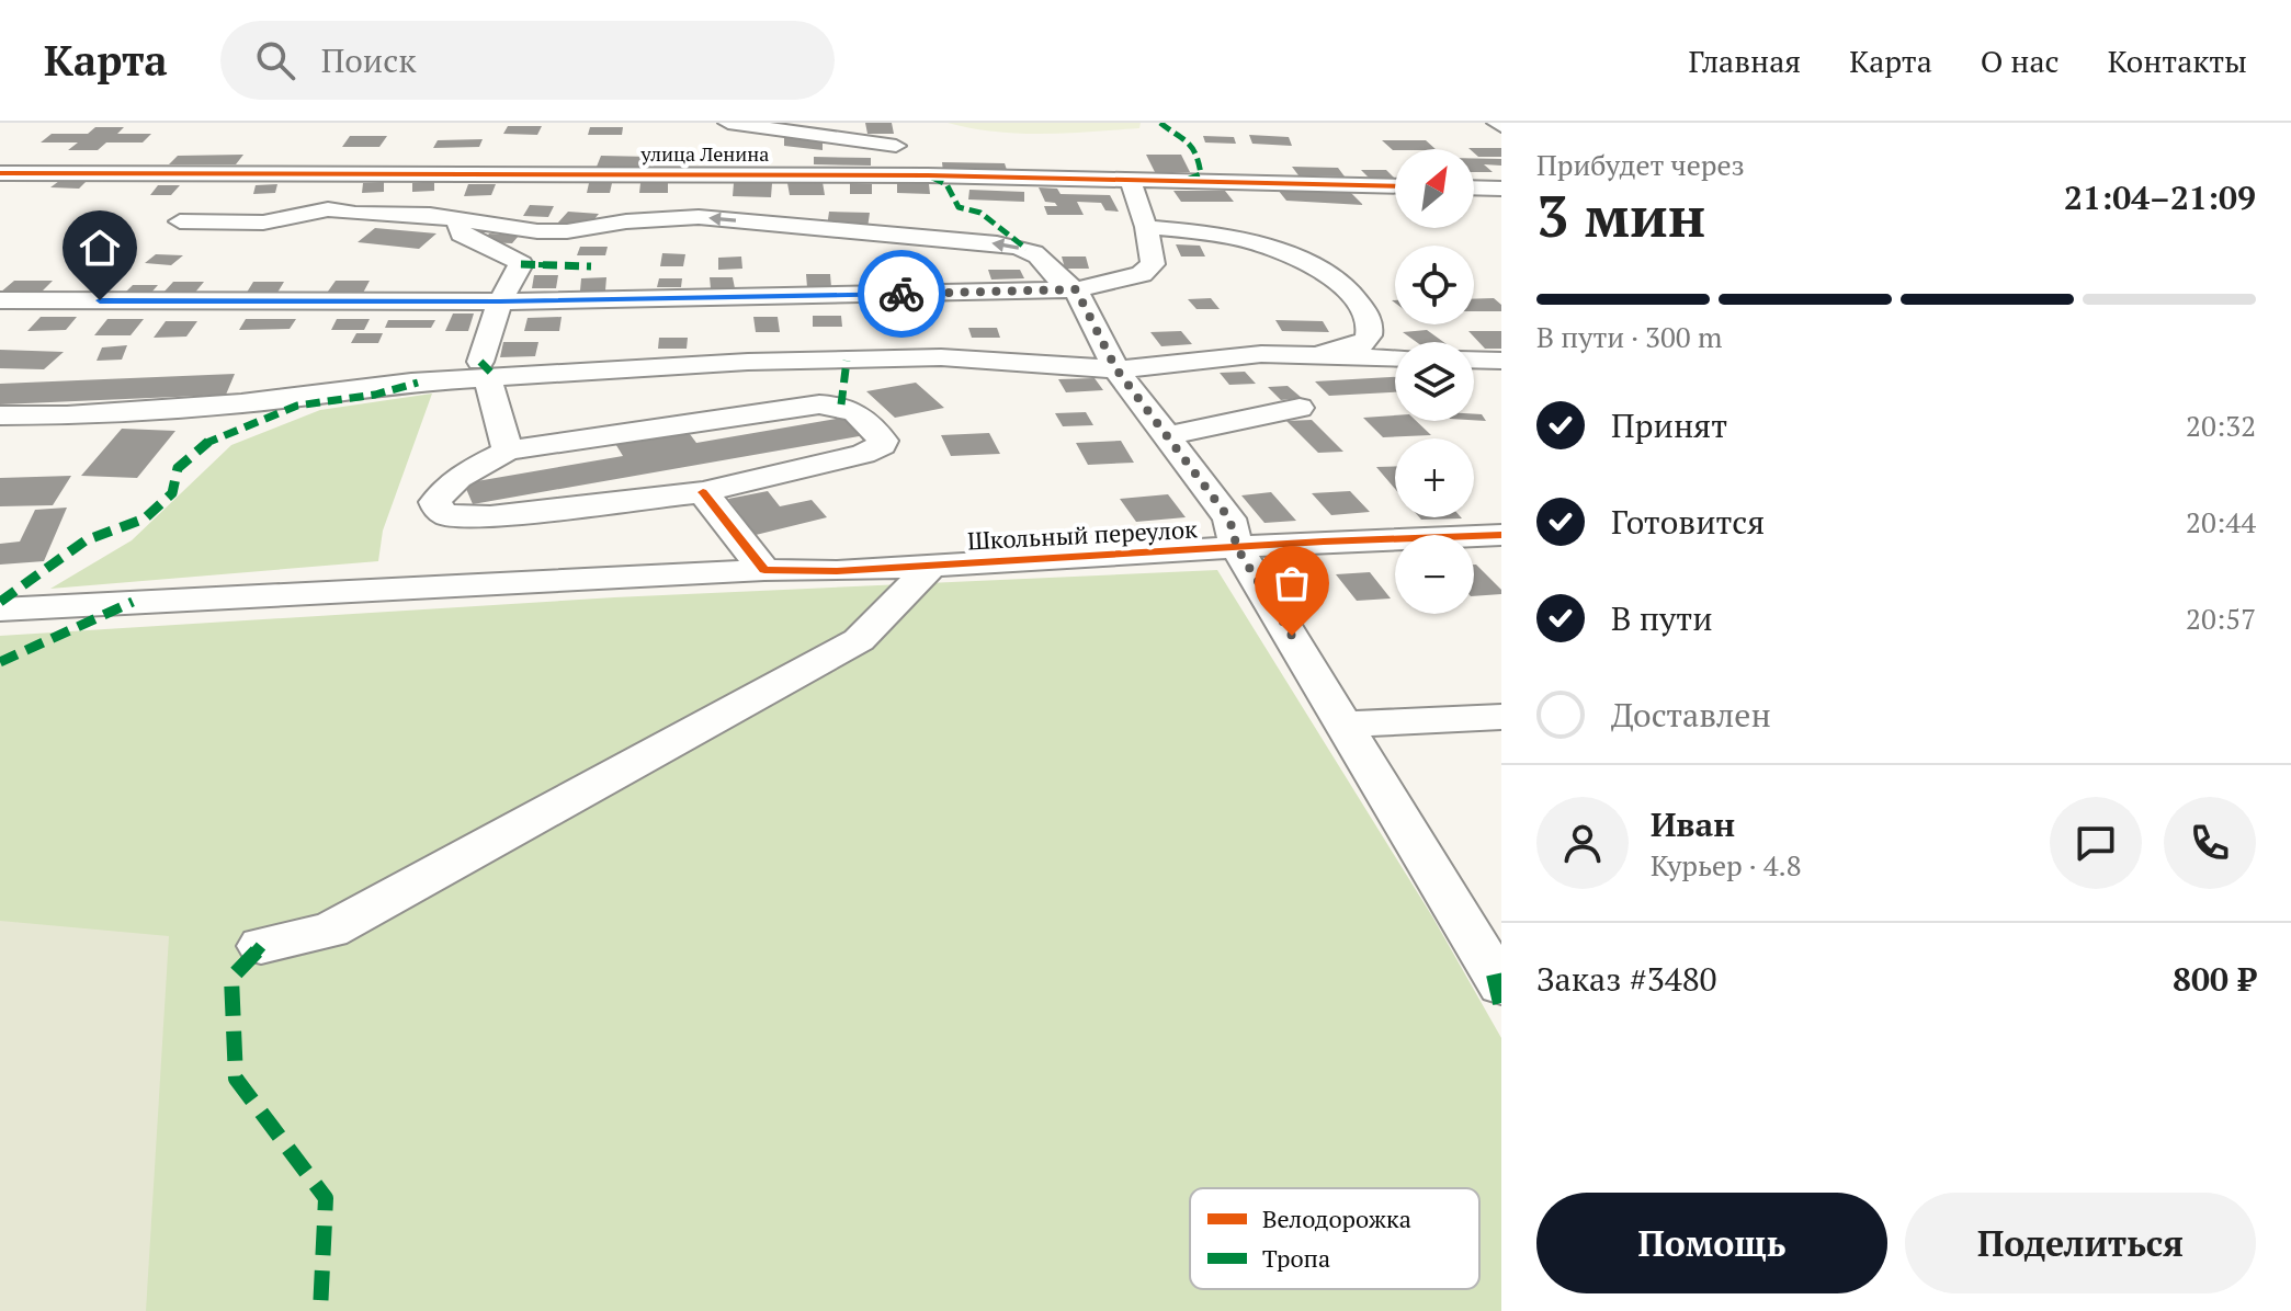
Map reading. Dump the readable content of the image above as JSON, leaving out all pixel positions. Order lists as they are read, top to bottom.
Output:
{
  "streets": {
    "street": ["улица Ленина", "Школьный переулок"]
  },
  "legend": ["Велодорожка", "Тропа"],
  "north": "top right",
  "page": {
    "header": "Карта",
    "search": "Поиск",
    "nav": [
      "Главная",
      "Карта",
      "О нас",
      "Контакты"
    ],
    "heading": ["3 мин", "Прибудет через", "21:04–21:09"],
    "panel": [
      "Иван",
      "Курьер · 4.8",
      "Заказ #3480",
      "800 ₽"
    ],
    "map_buttons": ["+", "−"],
    "bar": "В пути · 300 m",
    "list": [
      ["Принят", "20:32"],
      ["Готовится", "20:44"],
      ["В пути", "20:57"],
      "Доставлен"
    ],
    "buttons": ["Помощь", "Поделиться"]
  }
}
